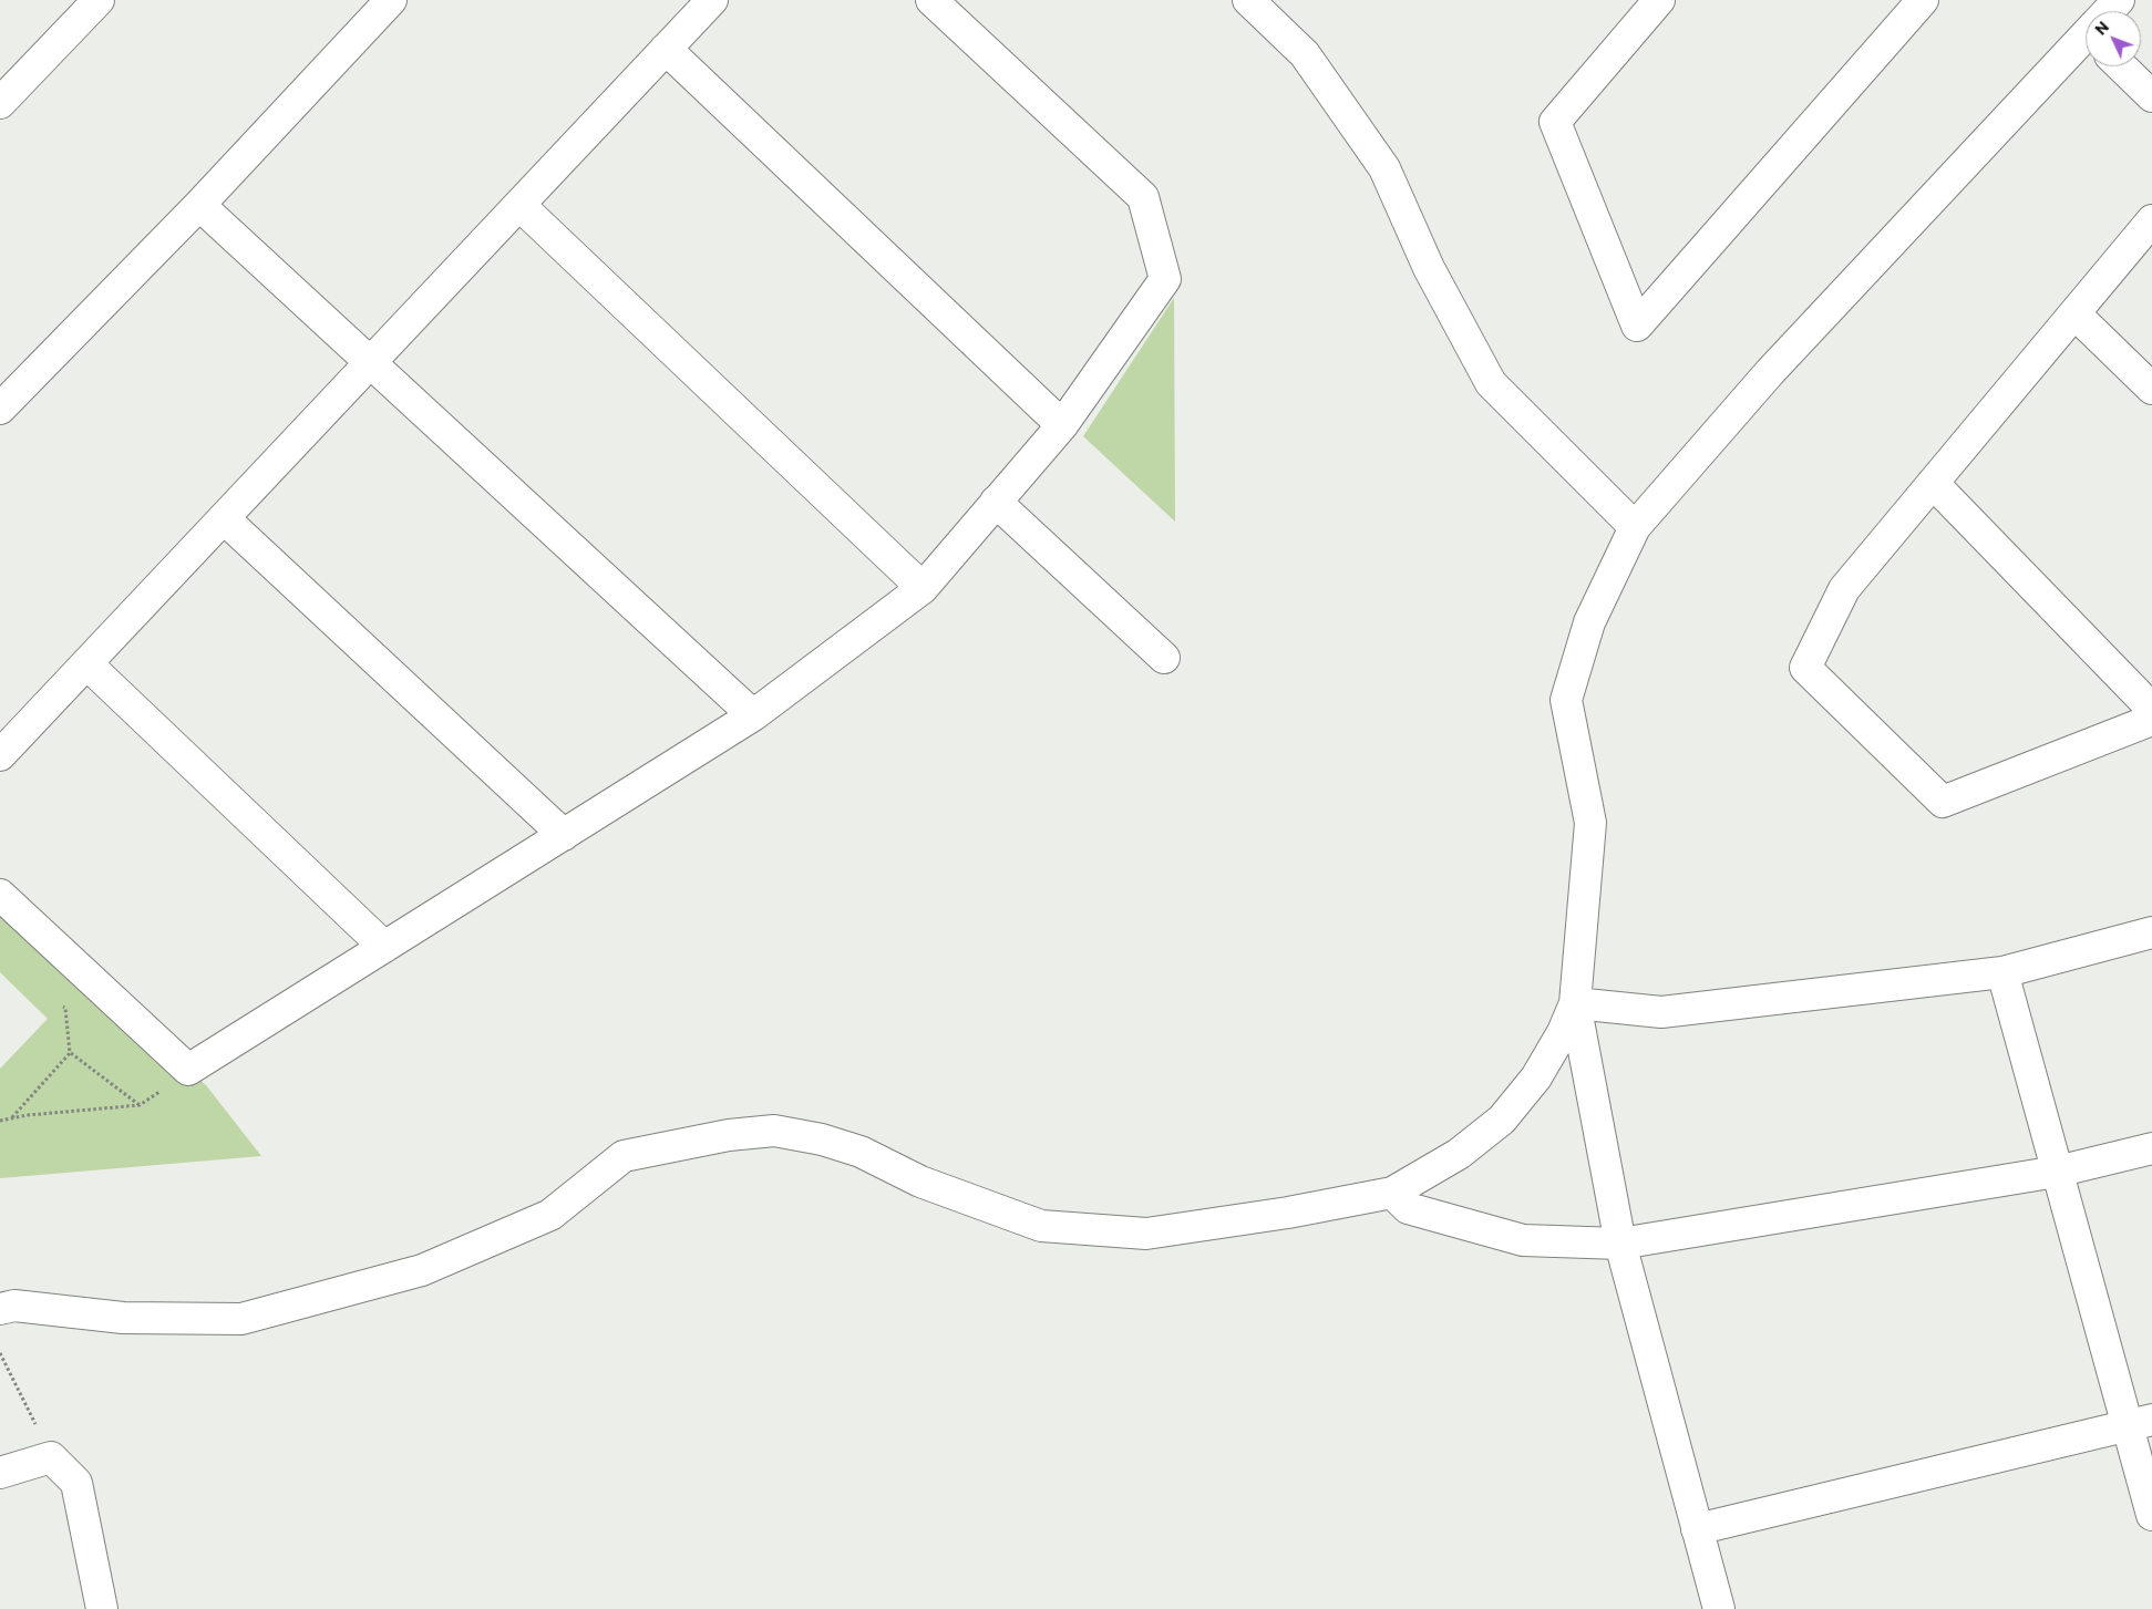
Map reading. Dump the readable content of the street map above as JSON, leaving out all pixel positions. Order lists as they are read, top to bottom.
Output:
{
  "north": "top left"
}
